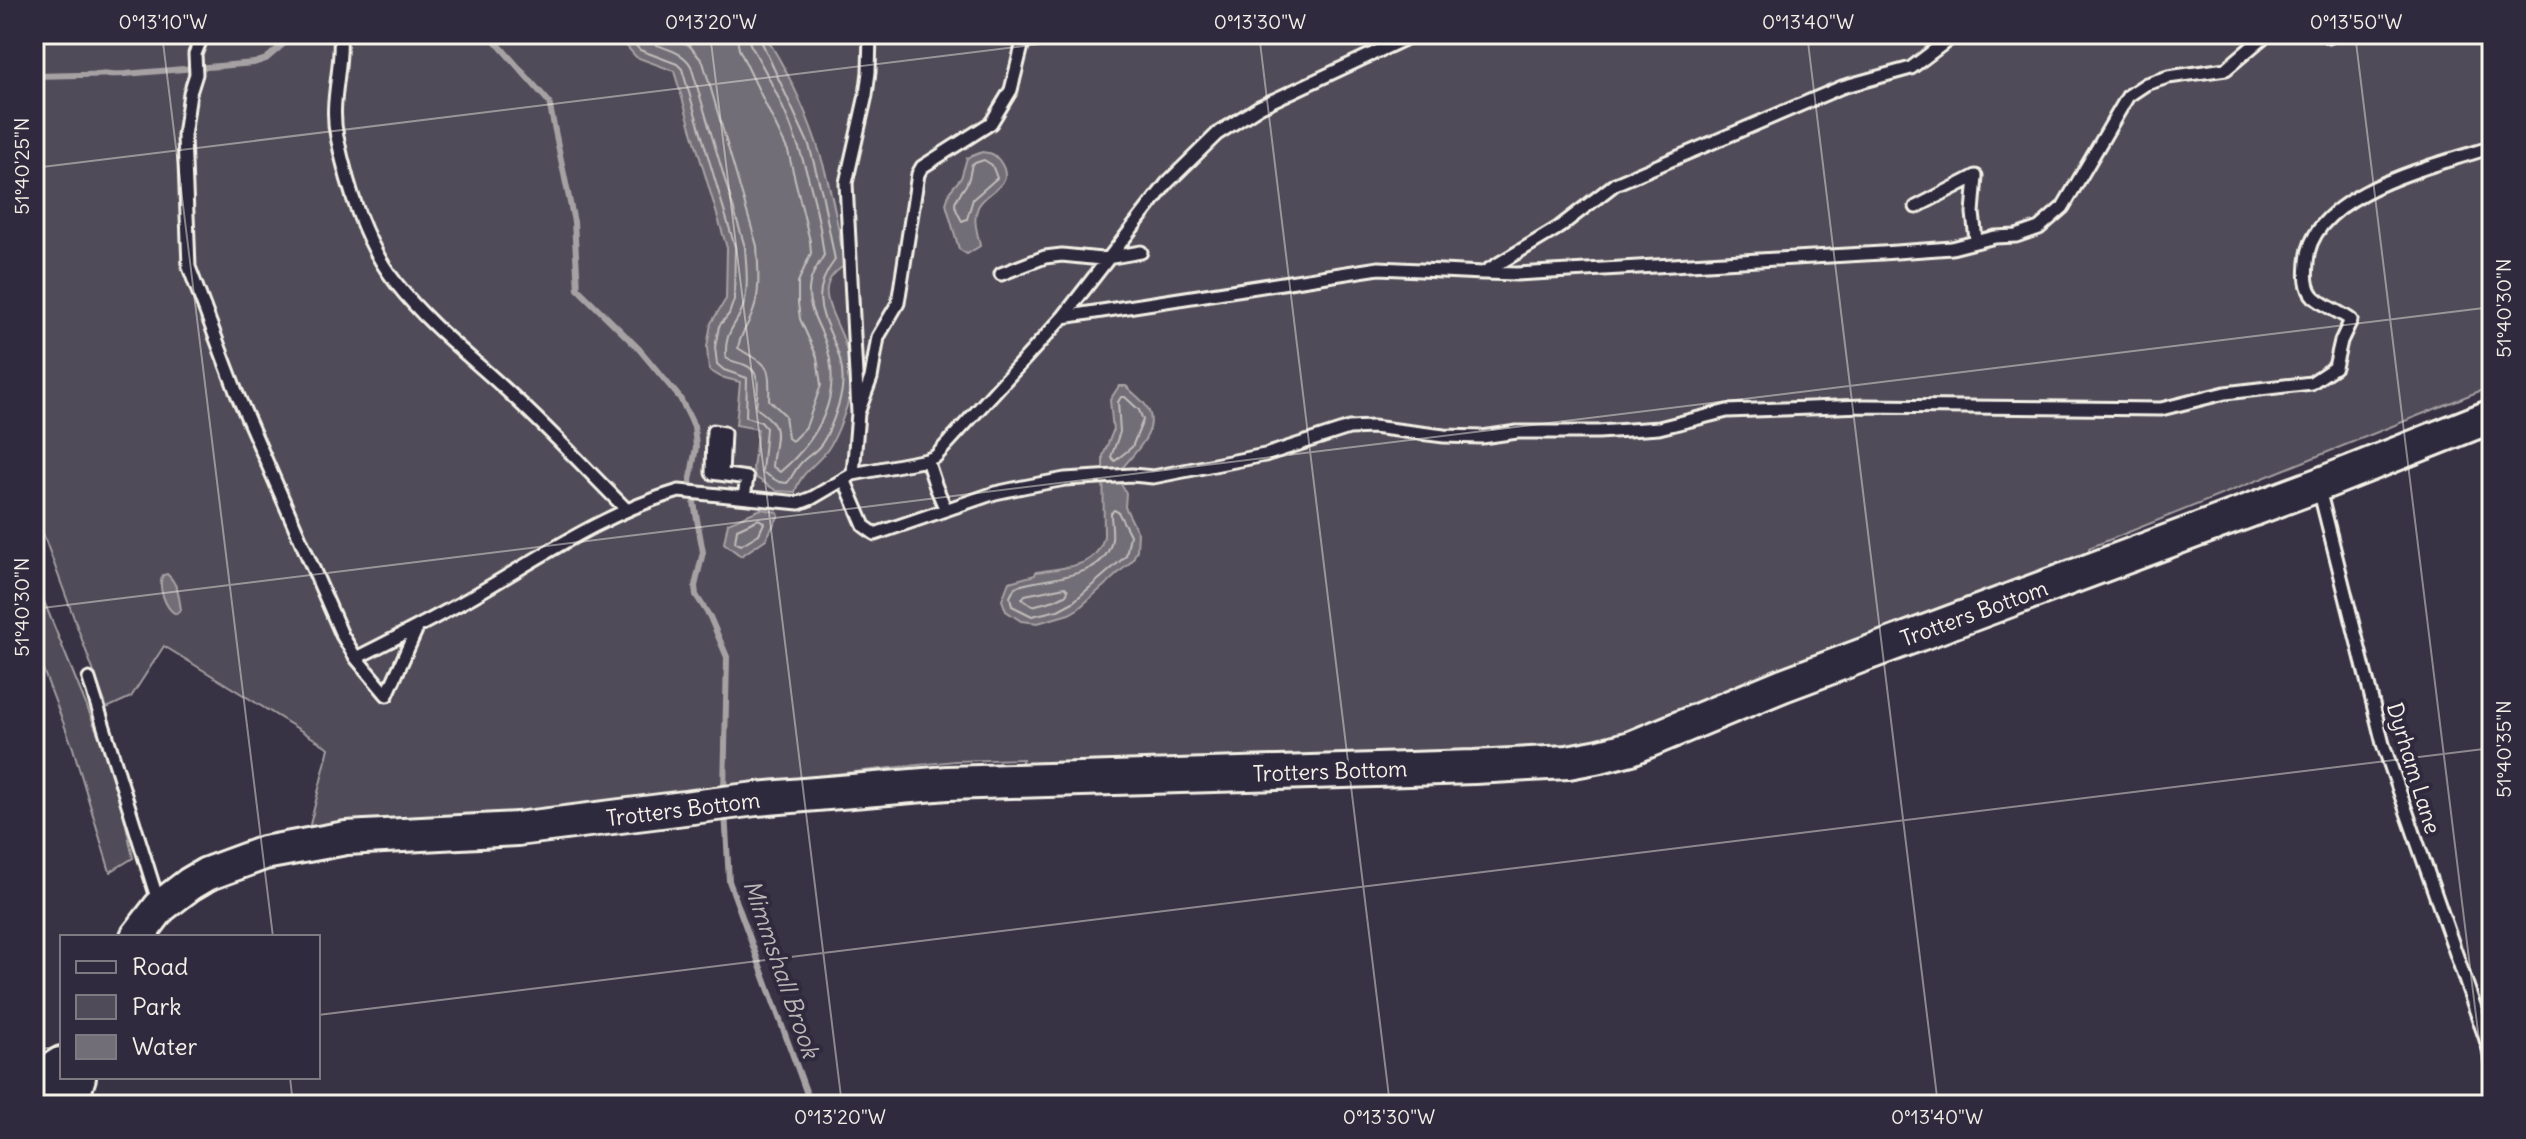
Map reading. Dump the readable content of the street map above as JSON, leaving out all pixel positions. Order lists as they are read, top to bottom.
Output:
{
  "streets": {
    "street": ["Trotters Bottom"],
    "lane": ["Dyrham Lane"]
  },
  "crossings": [
    ["Trotters Bottom", "Dyrham Lane"]
  ],
  "water": ["Mimmshall Brook"],
  "legend": ["Road", "Park", "Water"],
  "coordinates": [
    "0°13'10\"W",
    "0°13'20\"W",
    "0°13'30\"W",
    "0°13'40\"W",
    "0°13'50\"W",
    "51°40'25\"N",
    "51°40'30\"N",
    "51°40'35\"N"
  ]
}
